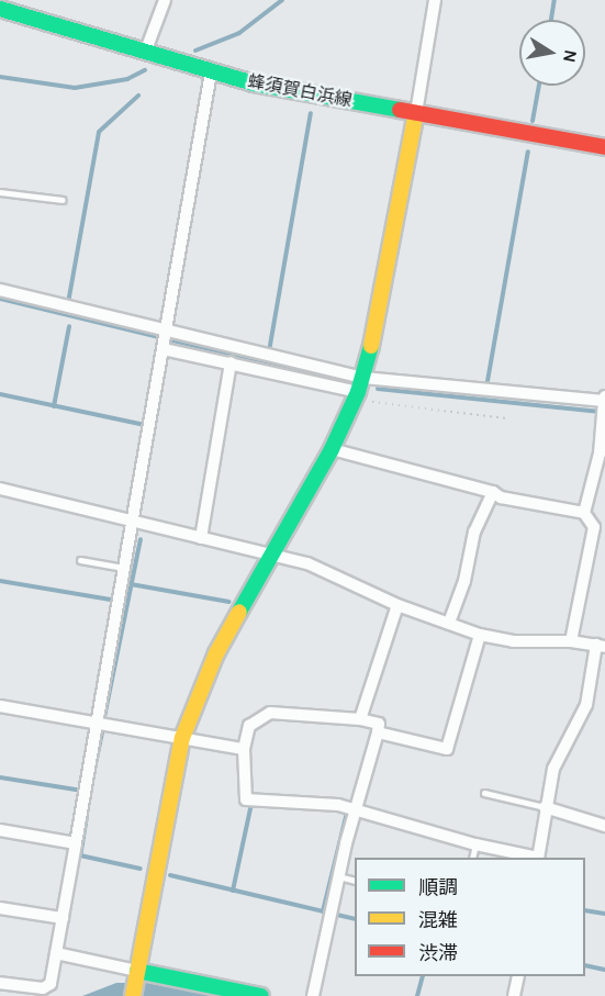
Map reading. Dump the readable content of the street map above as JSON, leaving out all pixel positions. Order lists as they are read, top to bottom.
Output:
{
  "streets": {
    "street": ["蜂須賀白浜線"]
  },
  "legend": ["順調", "混雑", "渋滞"],
  "north": "right"
}
